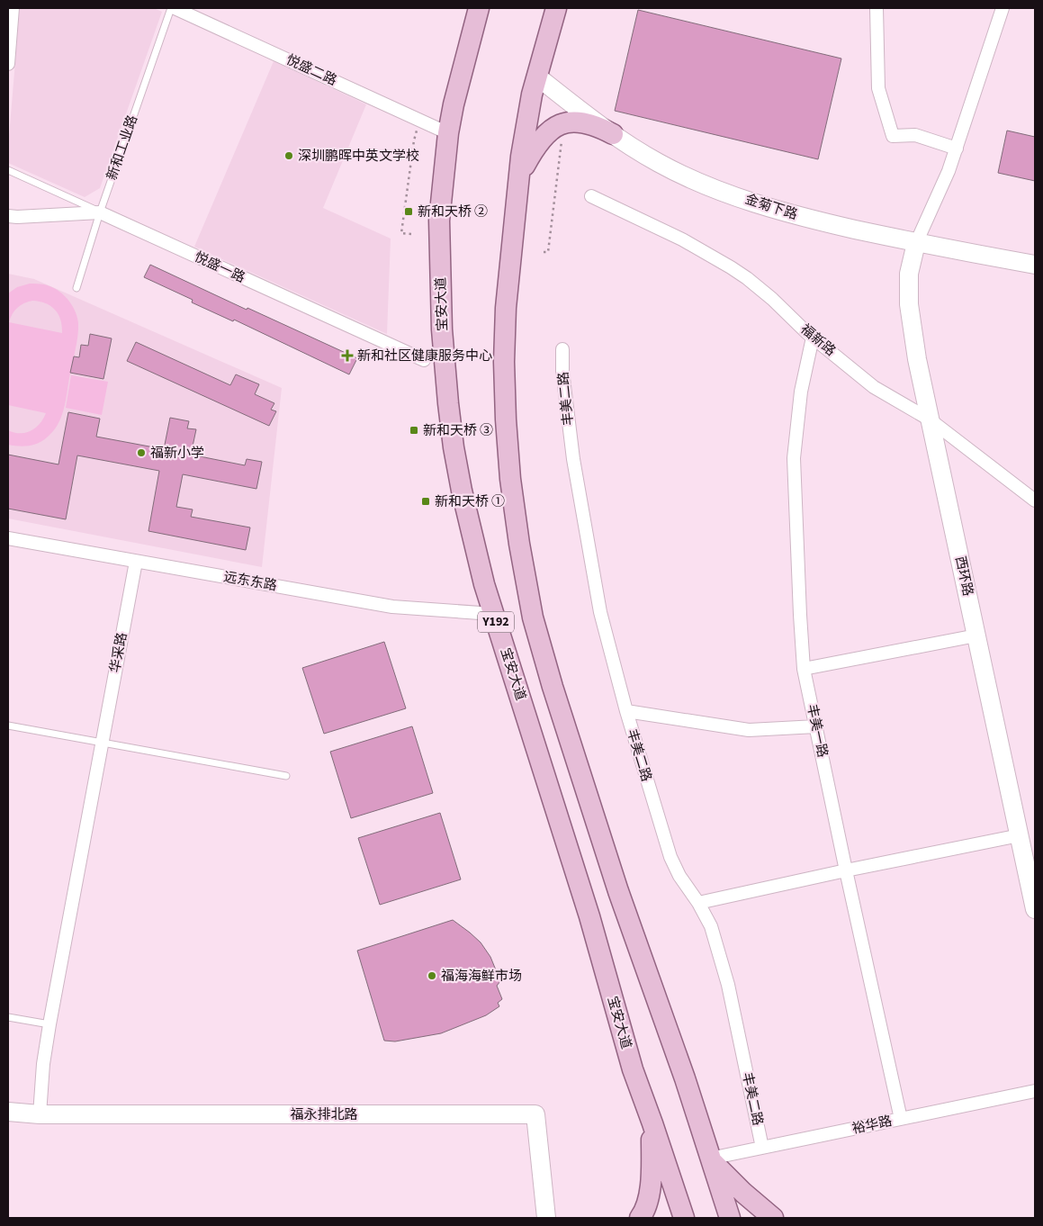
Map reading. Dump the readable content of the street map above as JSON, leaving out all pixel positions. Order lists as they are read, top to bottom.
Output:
{
  "streets": {
    "main road": ["宝安大道", "Y192"],
    "street": [
      "悦盛二路",
      "金菊下路",
      "悦盛一路",
      "福新路",
      "丰美二路",
      "西环路",
      "远东东路",
      "华采路",
      "丰美一路",
      "福永排北路",
      "裕华路"
    ],
    "lane": ["新和工业路"]
  },
  "crossings": [
    ["悦盛二路", "宝安大道"],
    ["新和工业路", "悦盛一路"],
    ["金菊下路", "西环路"],
    ["金菊下路", "Y192"],
    ["宝安大道", "远东东路"],
    ["福新路", "西环路"],
    ["福新路", "丰美一路"],
    ["丰美二路", "裕华路"],
    ["远东东路", "华采路"],
    ["Y192", "裕华路"],
    ["华采路", "福永排北路"],
    ["丰美一路", "裕华路"]
  ],
  "places": {
    "other": ["深圳鹏晖中英文学校", "福新小学", "福海海鲜市场"],
    "transit": ["新和天桥 ②", "新和天桥 ③", "新和天桥 ①"],
    "health": ["新和社区健康服务中心"]
  }
}
